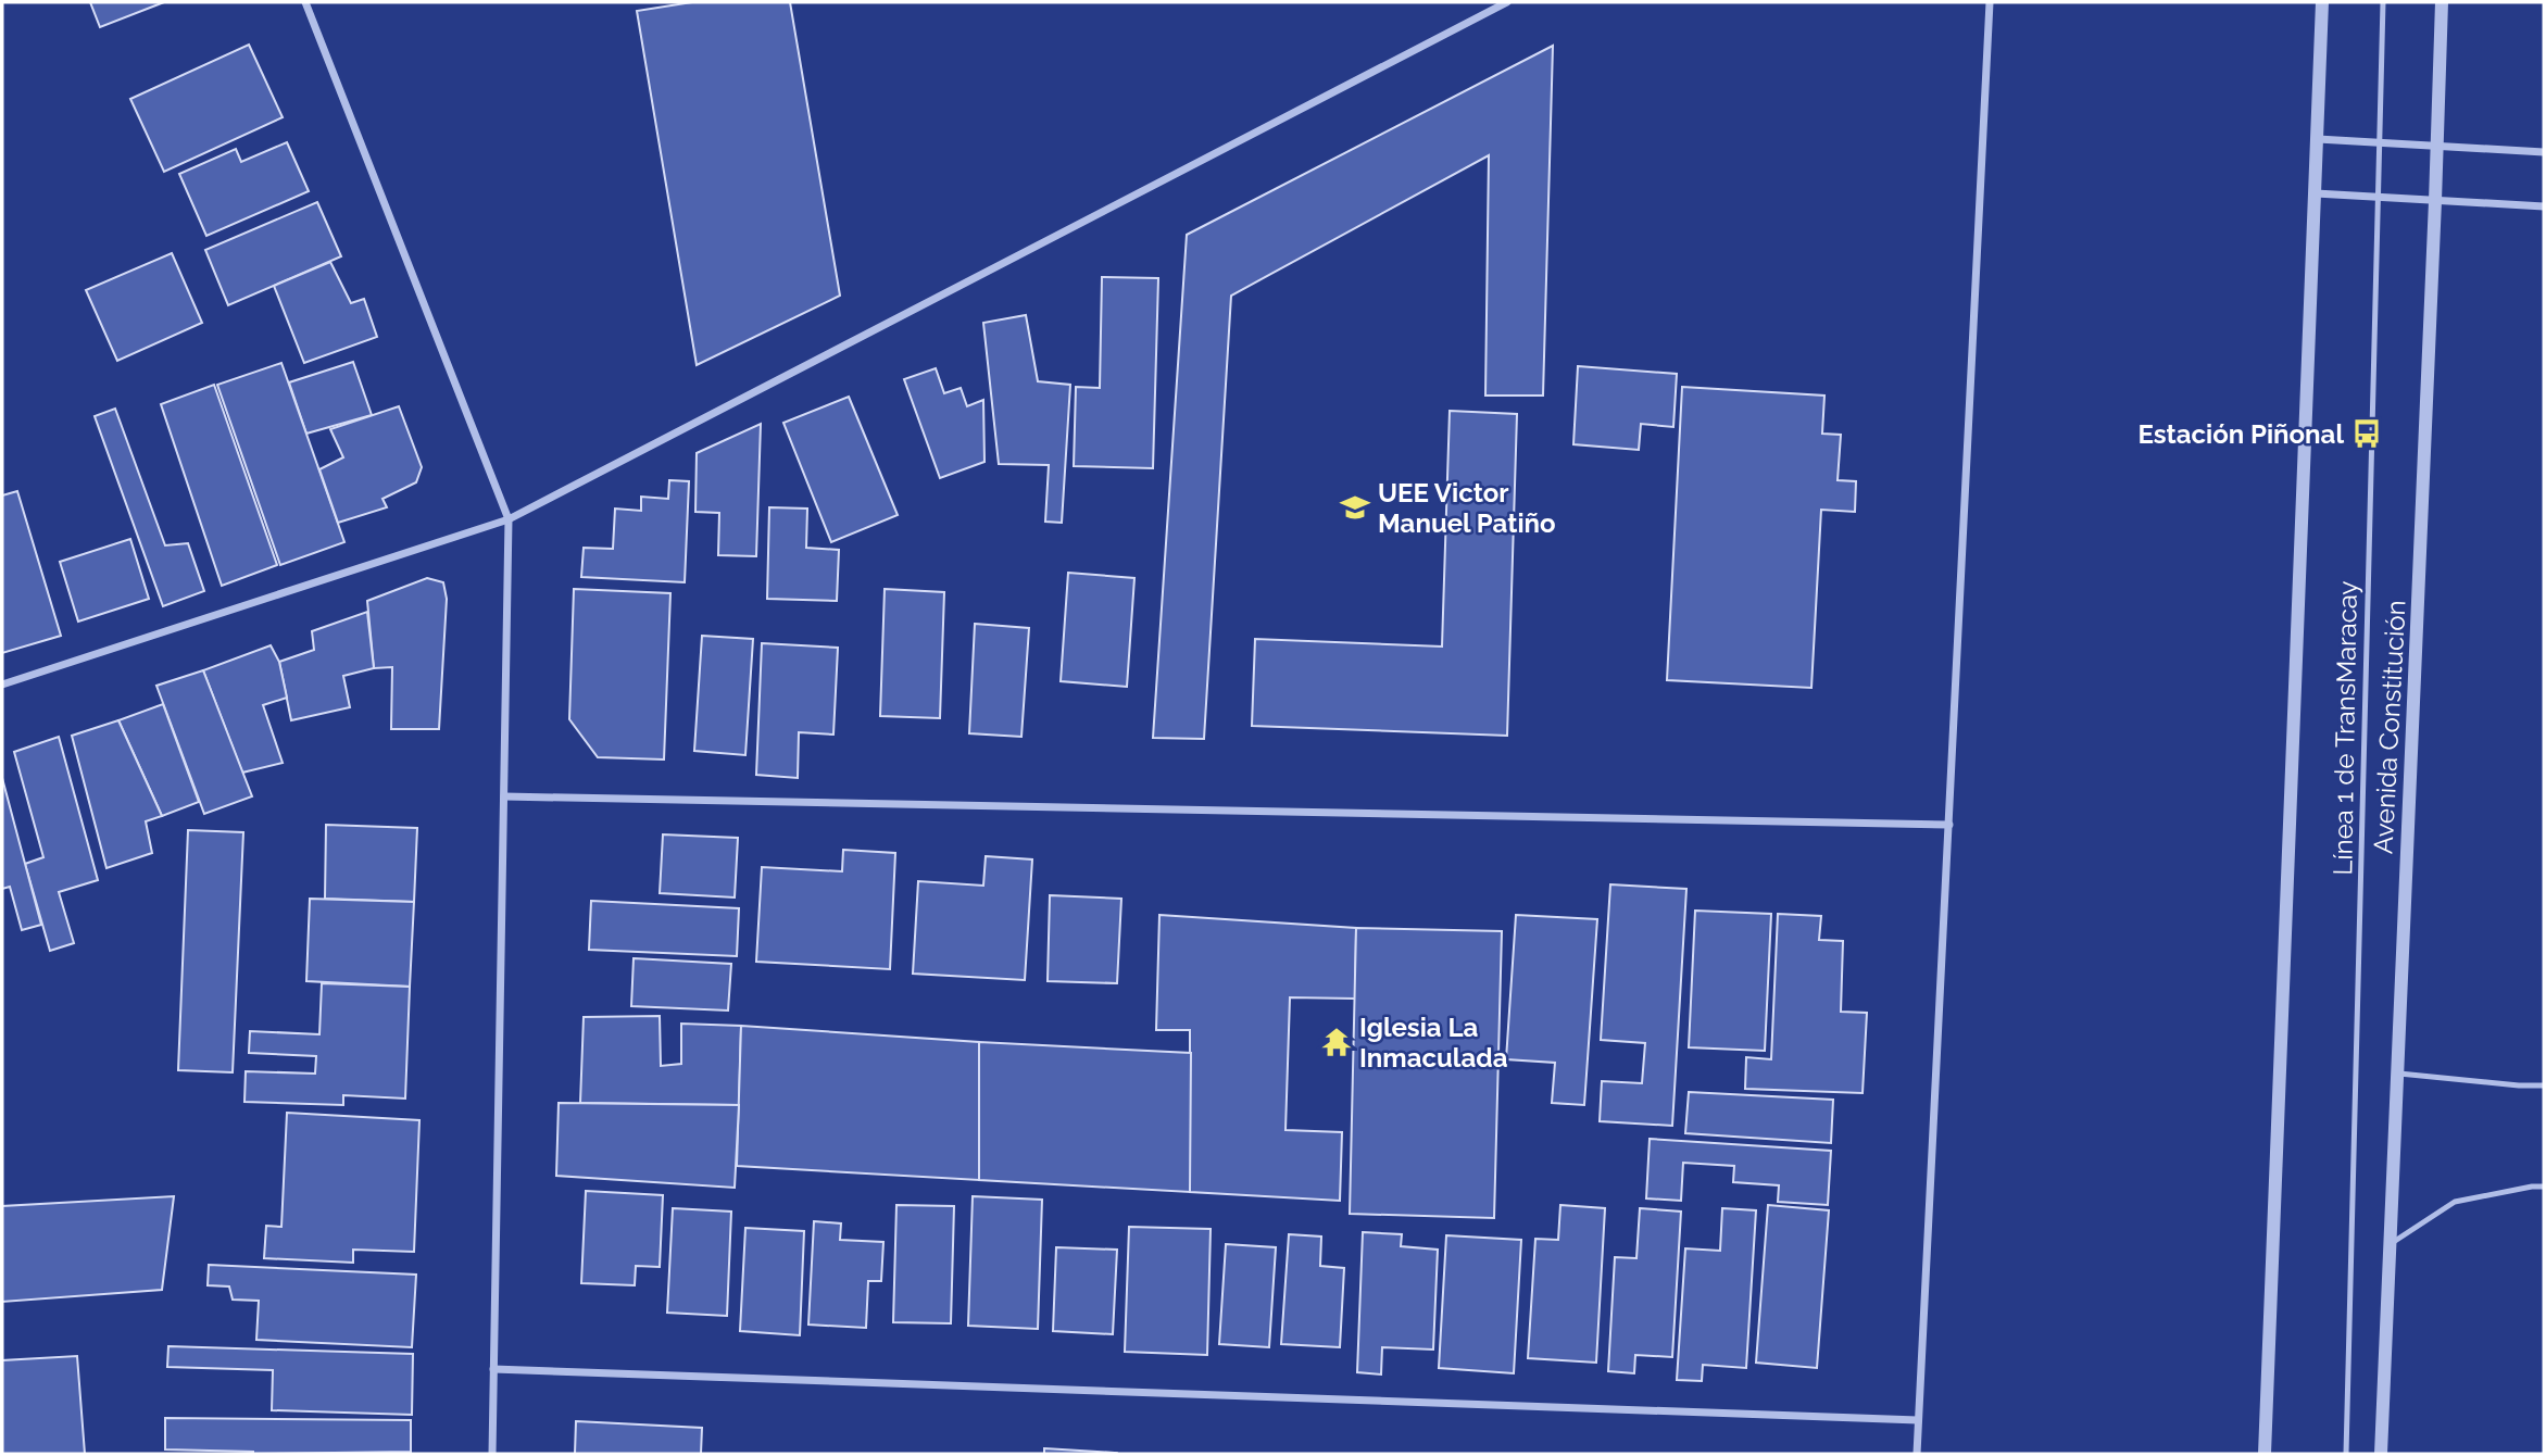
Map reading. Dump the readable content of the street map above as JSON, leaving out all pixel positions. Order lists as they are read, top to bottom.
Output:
{
  "streets": {
    "street": ["Avenida Constitución"],
    "lane": ["Línea 1 de TransMaracay"]
  },
  "places": {
    "bus stop": ["Estación Piñonal"],
    "school or university": ["UEE Victor Manuel Patiño"],
    "temple": ["Iglesia La Inmaculada"]
  }
}
